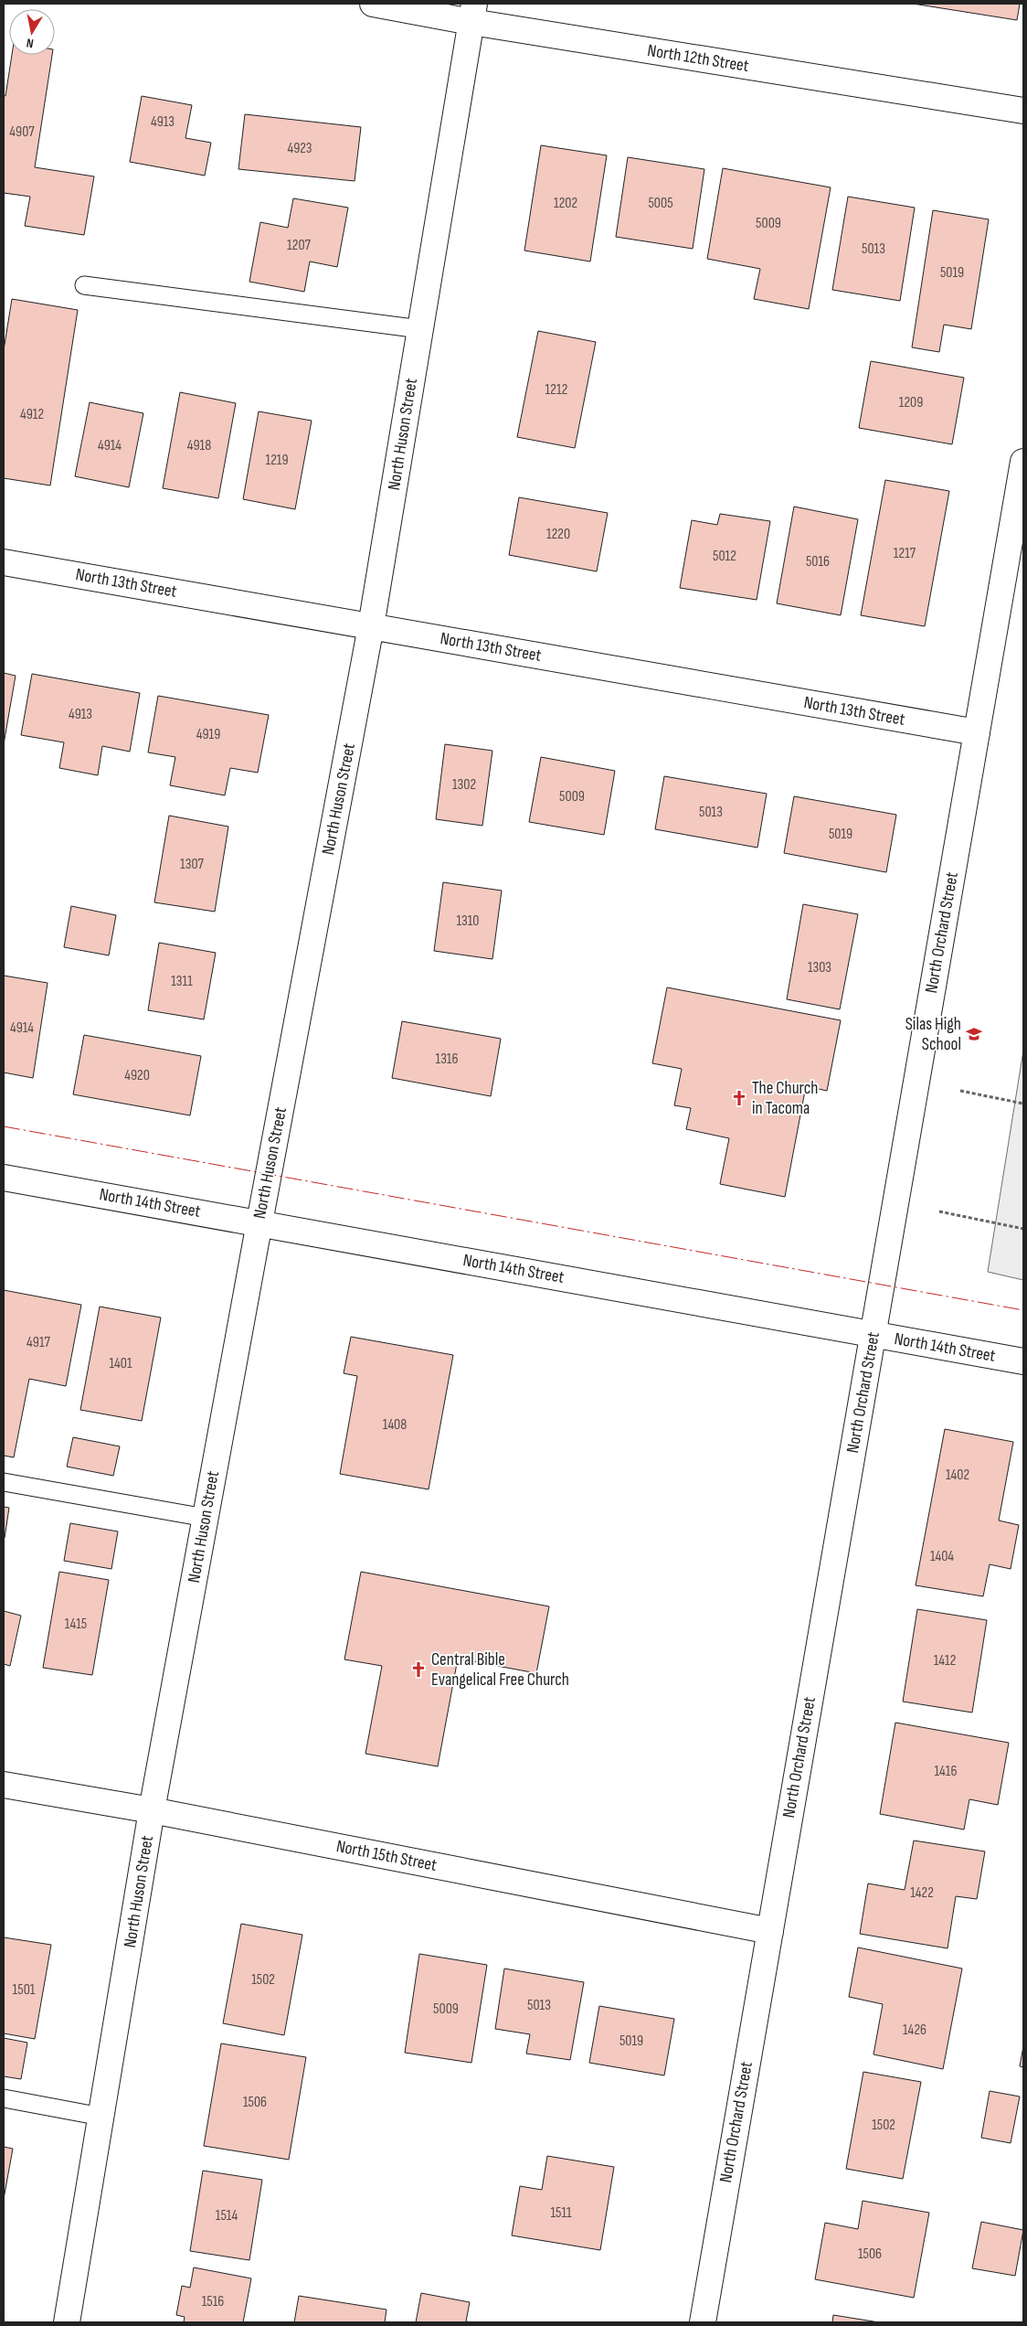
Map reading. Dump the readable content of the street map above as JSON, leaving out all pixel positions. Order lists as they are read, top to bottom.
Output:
{
  "streets": {
    "street": [
      "North 12th Street",
      "North Huson Street",
      "North 13th Street",
      "North Orchard Street",
      "North 14th Street",
      "North 15th Street"
    ]
  },
  "crossings": [
    ["North 12th Street", "North Huson Street"],
    ["North Huson Street", "North 13th Street"],
    ["North Huson Street", "North 14th Street"],
    ["North Huson Street", "North 15th Street"],
    ["North 13th Street", "North Orchard Street"],
    ["North Orchard Street", "North 14th Street"],
    ["North Orchard Street", "North 15th Street"]
  ],
  "places": {
    "school or university": ["Silas High School"],
    "church": ["The Church in Tacoma", "Central Bible Evangelical Free Church"]
  },
  "house_numbers": [
    "4913",
    "4907",
    "4923",
    "1202",
    "5005",
    "5009",
    "1207",
    "5013",
    "5019",
    "1212",
    "1209",
    "4912",
    "4914",
    "4918",
    "1219",
    "1220",
    "1217",
    "5012",
    "5016",
    "4913",
    "4919",
    "1302",
    "5009",
    "5013",
    "5019",
    "1307",
    "1310",
    "1303",
    "1311",
    "4914",
    "1316",
    "4920",
    "4917",
    "1401",
    "1408",
    "1402",
    "1404",
    "1415",
    "1412",
    "1416",
    "1422",
    "1502",
    "1501",
    "5013",
    "5009",
    "1426",
    "5019",
    "1506",
    "1502",
    "1511",
    "1514",
    "1506",
    "1516"
  ],
  "north": "bottom"
}
